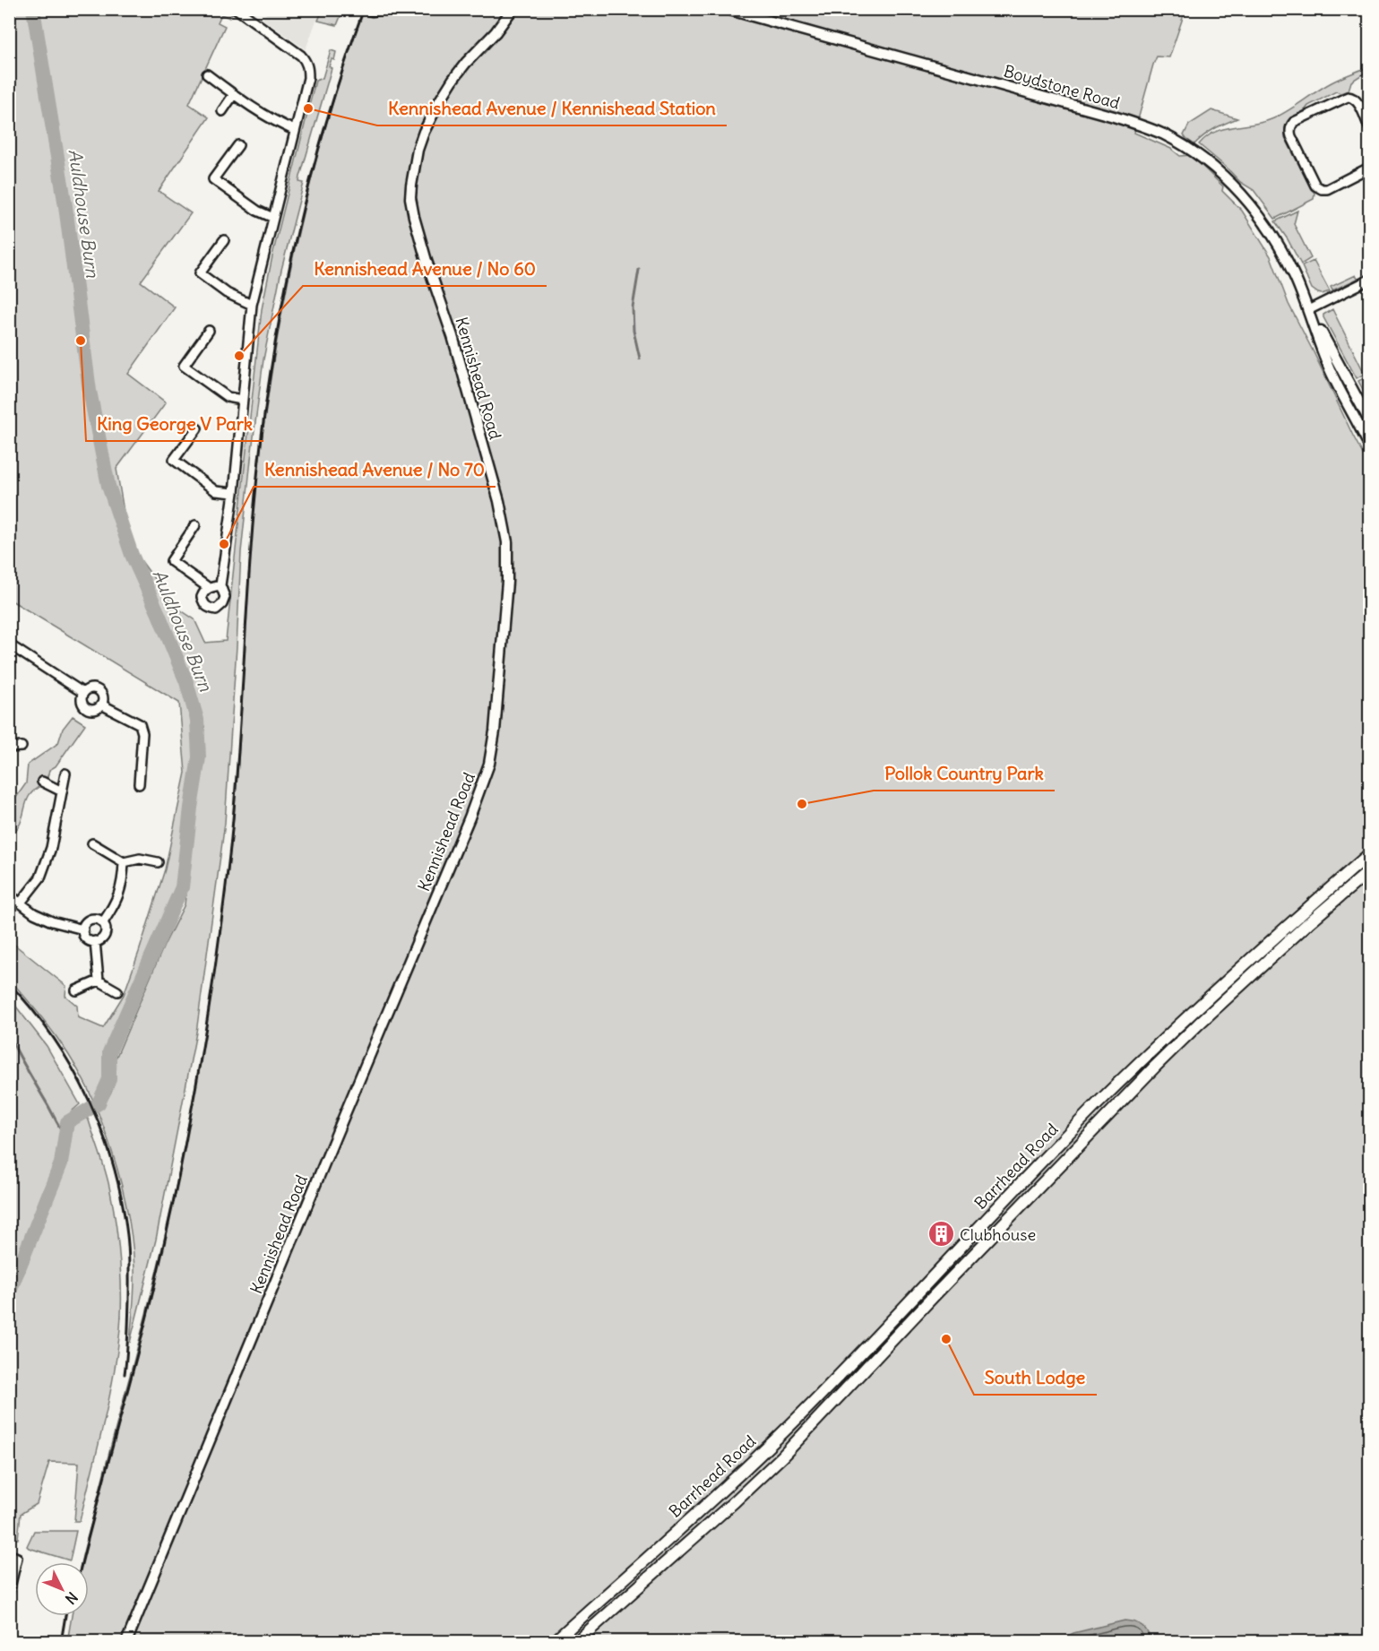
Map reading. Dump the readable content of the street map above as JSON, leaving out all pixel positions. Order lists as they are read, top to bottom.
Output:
{
  "streets": {
    "main road": ["Barrhead Road"],
    "street": ["Boydstone Road", "Kennishead Road"]
  },
  "water": ["Auldhouse Burn"],
  "places": {
    "other": [
      "Kennishead Avenue / Kennishead Station",
      "King George V Park",
      "Kennishead Avenue / No 60",
      "Kennishead Avenue / No 70",
      "Pollok Country Park",
      "South Lodge"
    ],
    "building": ["Clubhouse"]
  },
  "north": "bottom right"
}
